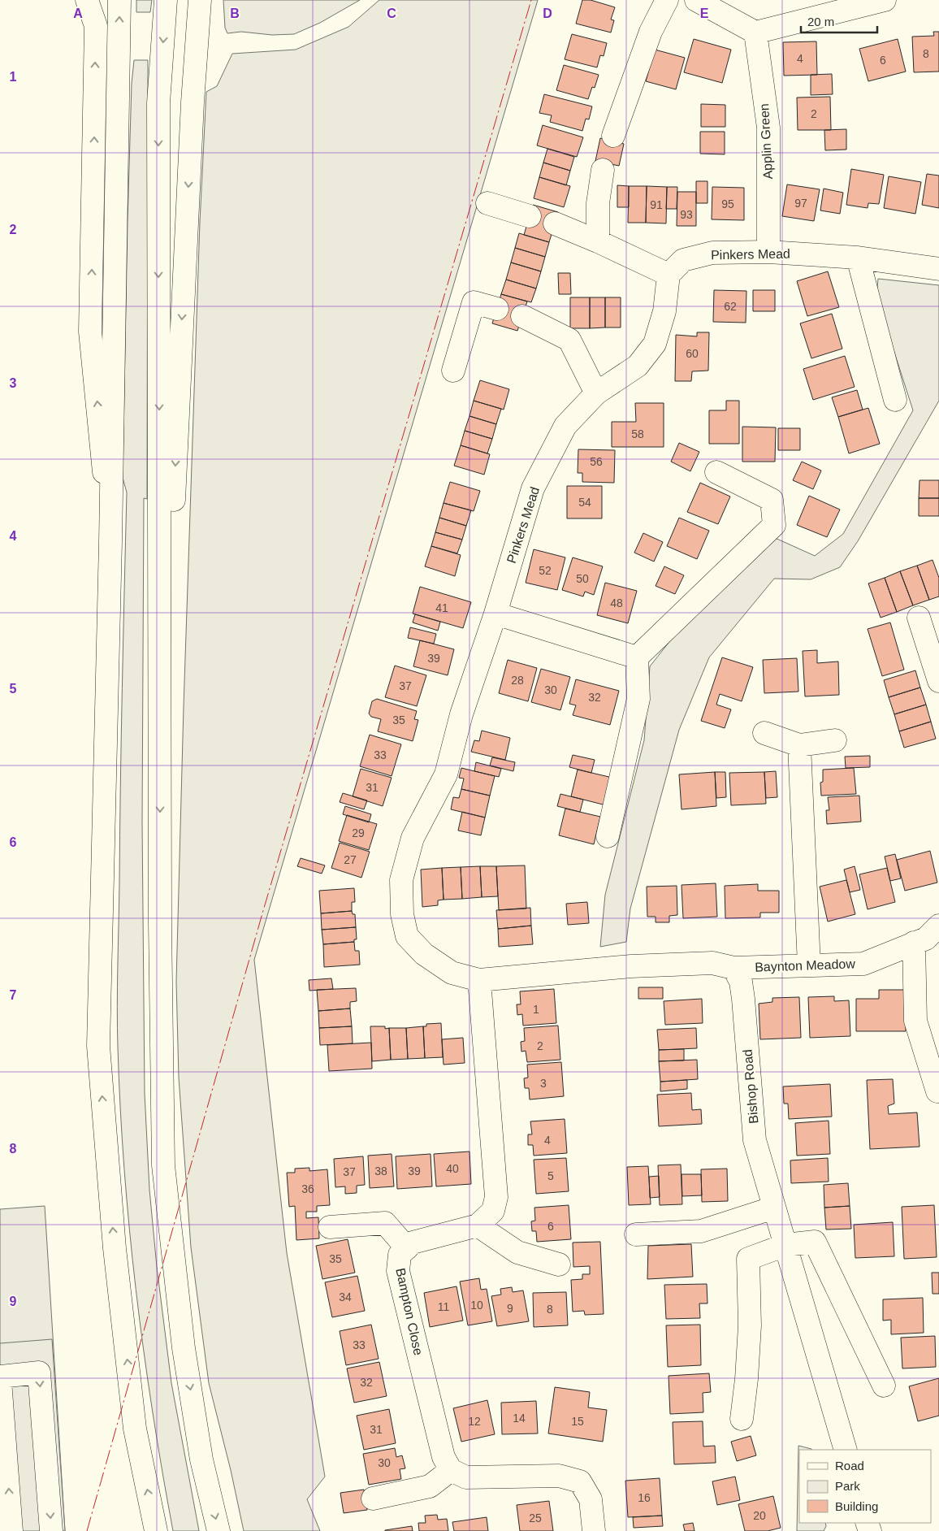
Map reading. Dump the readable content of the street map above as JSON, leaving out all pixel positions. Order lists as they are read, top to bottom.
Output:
{
  "streets": {
    "main road": [
      "Applin Green",
      "Pinkers Mead",
      "Baynton Meadow",
      "Bishop Road",
      "Bampton Close"
    ]
  },
  "crossings": [
    ["Applin Green", "Pinkers Mead"],
    ["Pinkers Mead", "Bampton Close"],
    ["Baynton Meadow", "Bishop Road"]
  ],
  "house_numbers": [
    "8",
    "4",
    "6",
    "2",
    "97",
    "95",
    "91",
    "93",
    "62",
    "60",
    "58",
    "56",
    "54",
    "52",
    "50",
    "48",
    "41",
    "39",
    "28",
    "37",
    "30",
    "32",
    "35",
    "33",
    "31",
    "29",
    "27",
    "1",
    "2",
    "3",
    "4",
    "40",
    "38",
    "39",
    "37",
    "5",
    "36",
    "6",
    "35",
    "34",
    "10",
    "11",
    "9",
    "8",
    "33",
    "32",
    "14",
    "12",
    "15",
    "31",
    "30",
    "16",
    "20",
    "25"
  ],
  "legend": ["Road", "Park", "Building"],
  "scale_bar": "20 m",
  "grid": {
    "columns": [
      "A",
      "B",
      "C",
      "D",
      "E"
    ],
    "rows": [
      "1",
      "2",
      "3",
      "4",
      "5",
      "6",
      "7",
      "8",
      "9"
    ]
  }
}
